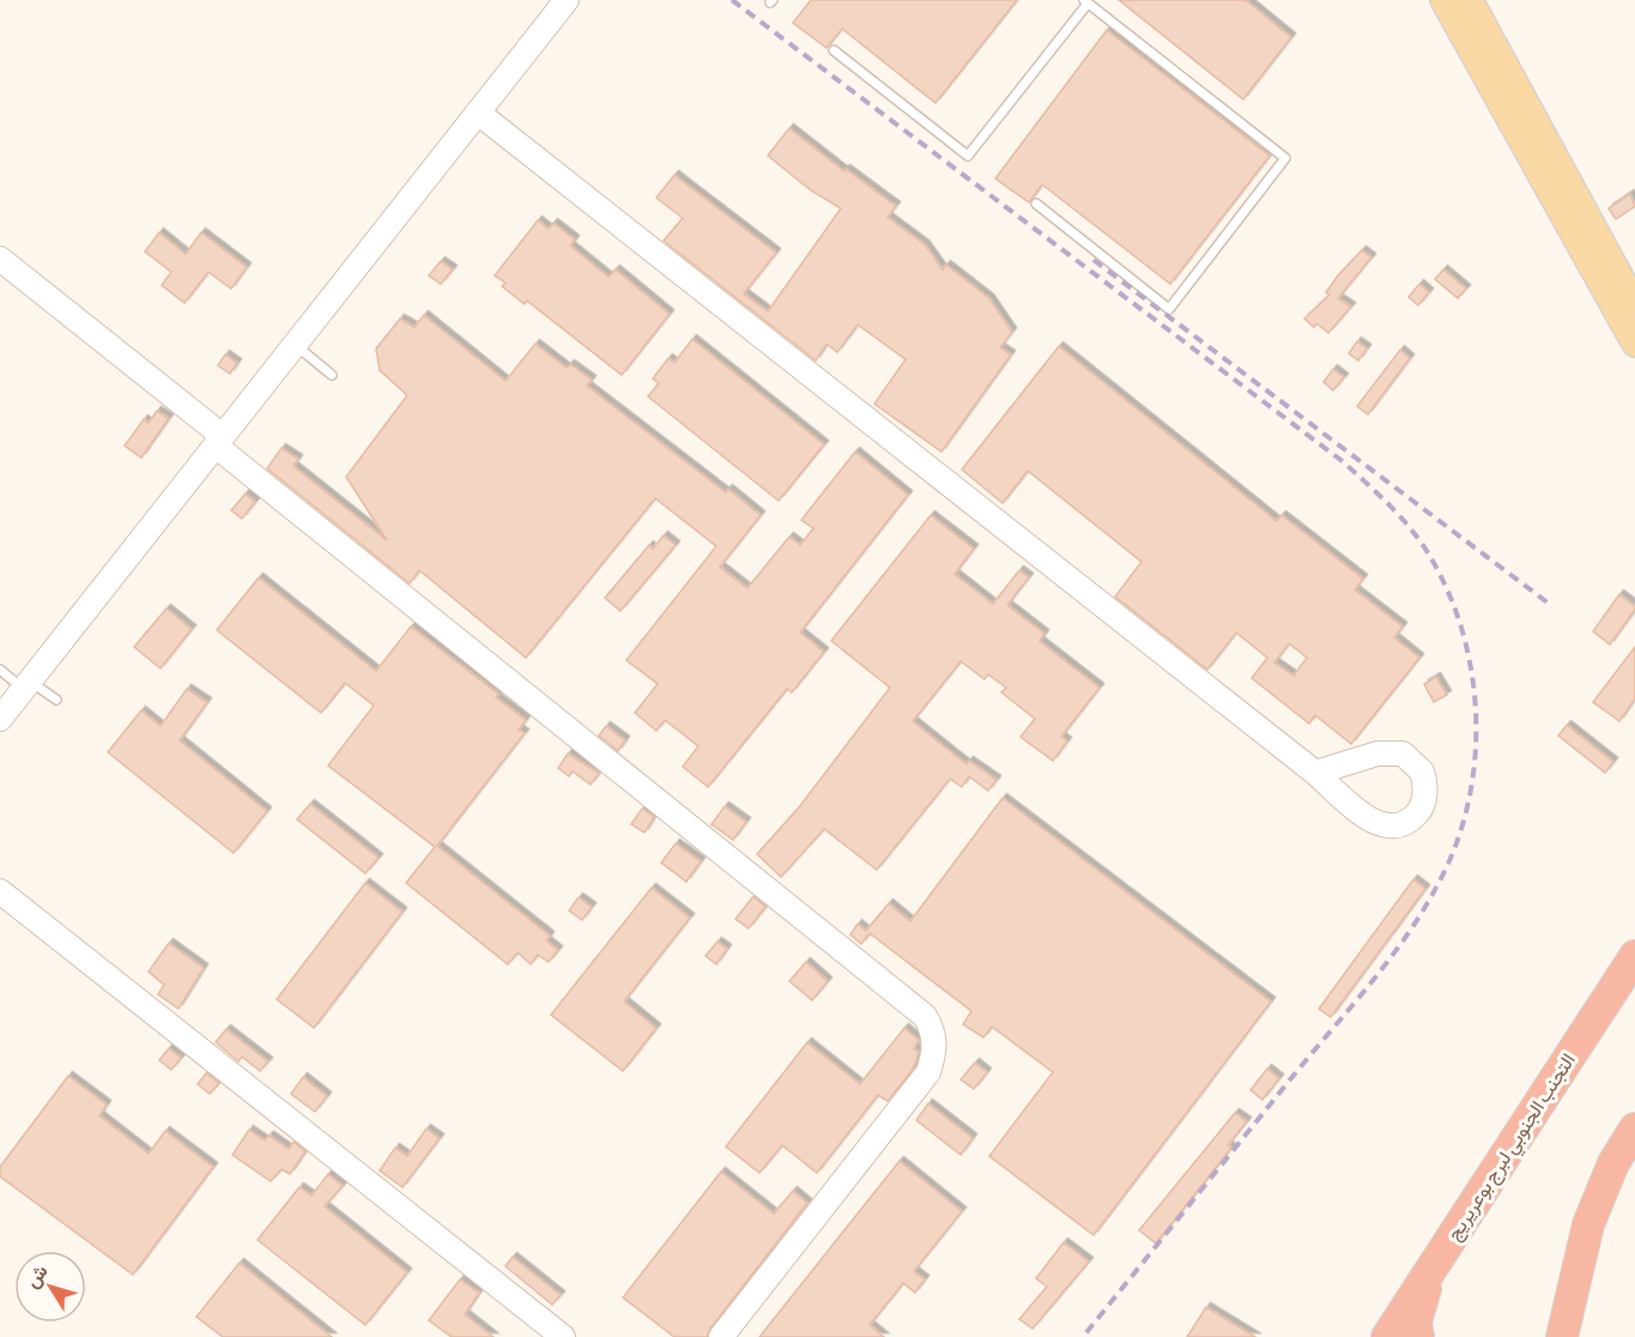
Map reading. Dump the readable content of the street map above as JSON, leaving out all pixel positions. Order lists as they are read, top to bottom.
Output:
{
  "streets": {
    "highway": ["التجنب الجنوبي لبرج بوعريريج"]
  },
  "north": "top left"
}
